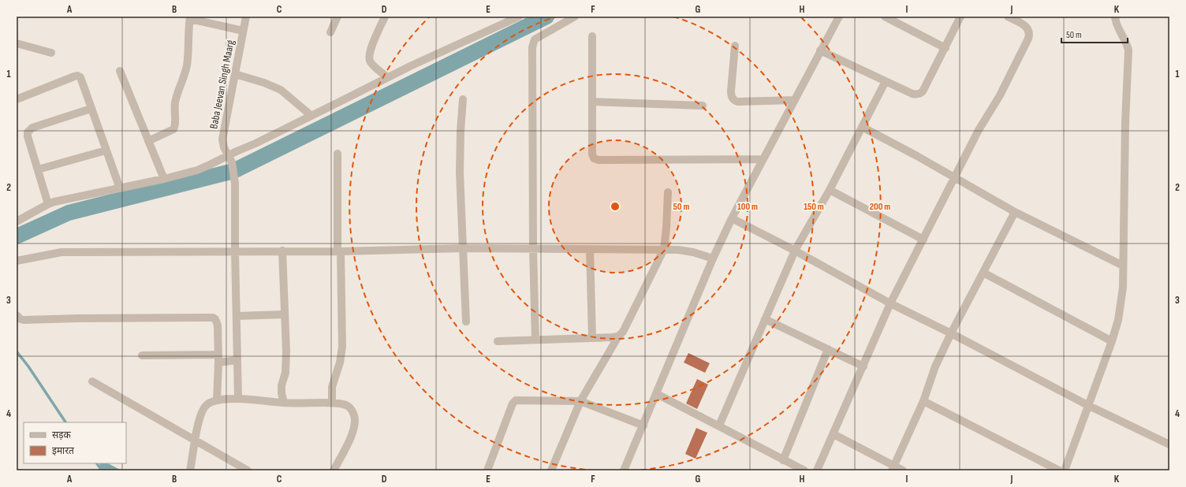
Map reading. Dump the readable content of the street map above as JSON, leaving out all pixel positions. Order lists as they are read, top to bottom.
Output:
{
  "streets": {
    "street": ["Baba Jeevan Singh Maarg"]
  },
  "legend": ["सड़क", "इमारत"],
  "scale_bar": "50 m",
  "grid": {
    "columns": [
      "A",
      "B",
      "C",
      "D",
      "E",
      "F",
      "G",
      "H",
      "I",
      "J",
      "K"
    ],
    "rows": [
      "1",
      "2",
      "3",
      "4"
    ]
  },
  "rings": [
    "50 m",
    "100 m",
    "150 m",
    "200 m"
  ]
}
